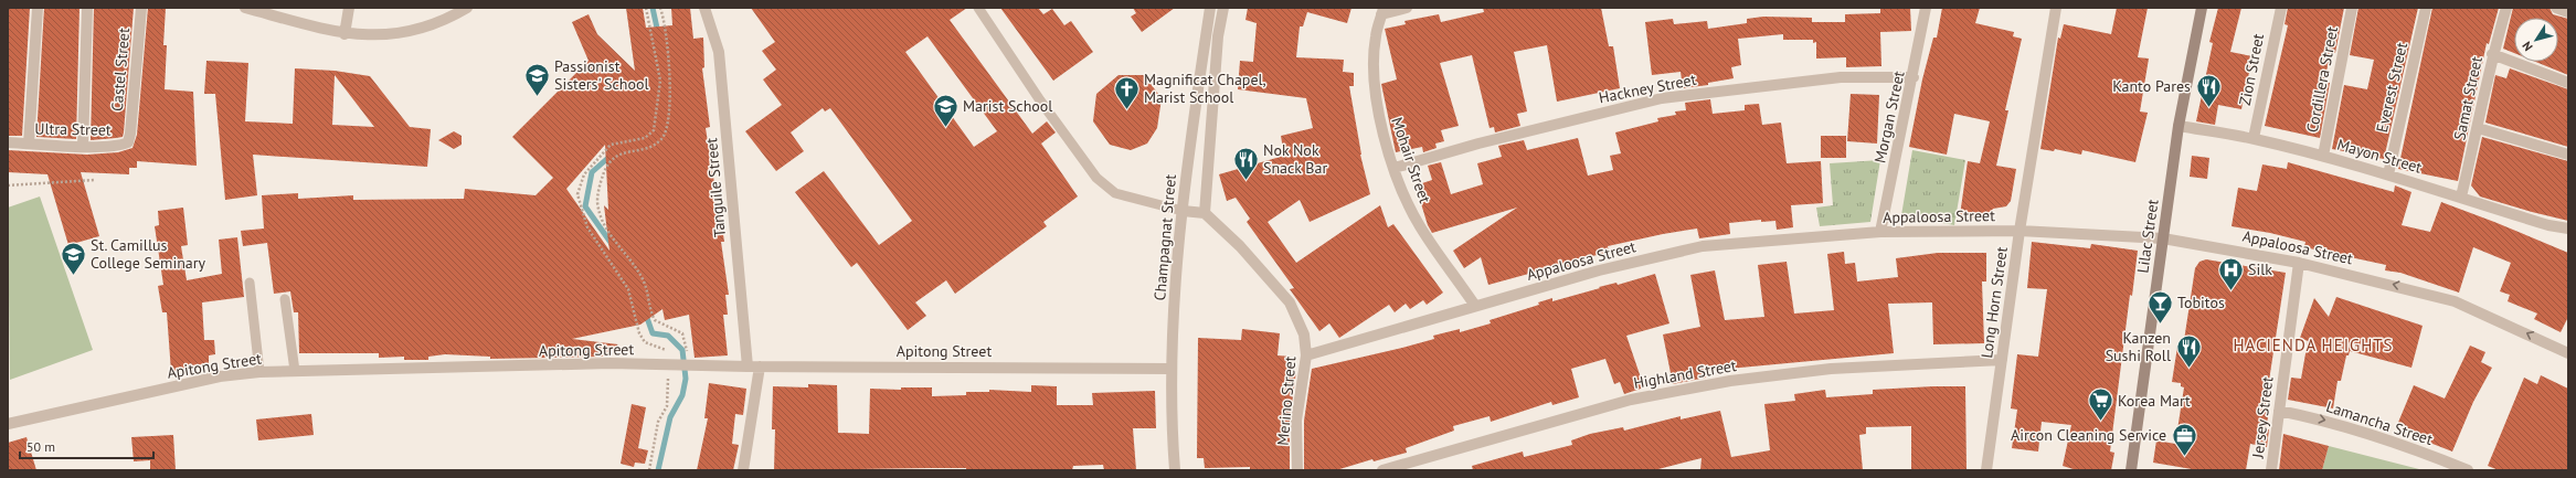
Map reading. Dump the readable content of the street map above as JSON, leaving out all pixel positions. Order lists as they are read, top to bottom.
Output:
{
  "streets": {
    "main road": ["Lilac Street"],
    "street": [
      "Castel Street",
      "Zion Street",
      "Cordillera Street",
      "Everest Street",
      "Hackney Street",
      "Samat Street",
      "Morgan Street",
      "Ultra Street",
      "Mayon Street",
      "Mohair Street",
      "Tanguile Street",
      "Appaloosa Street",
      "Champagnat Street",
      "Long Horn Street",
      "Apitong Street",
      "Highland Street",
      "Merino Street",
      "Jersey Street",
      "Lamancha Street"
    ]
  },
  "crossings": [
    ["Castel Street", "Ultra Street"],
    ["Zion Street", "Mayon Street"],
    ["Cordillera Street", "Mayon Street"],
    ["Everest Street", "Mayon Street"],
    ["Hackney Street", "Morgan Street"],
    ["Hackney Street", "Mohair Street"],
    ["Samat Street", "Mayon Street"],
    ["Morgan Street", "Appaloosa Street"],
    ["Mayon Street", "Lilac Street"],
    ["Mohair Street", "Appaloosa Street"],
    ["Tanguile Street", "Apitong Street"],
    ["Appaloosa Street", "Lilac Street"],
    ["Appaloosa Street", "Long Horn Street"],
    ["Appaloosa Street", "Merino Street"],
    ["Appaloosa Street", "Jersey Street"],
    ["Champagnat Street", "Apitong Street"],
    ["Long Horn Street", "Highland Street"],
    ["Jersey Street", "Lamancha Street"]
  ],
  "one_way": ["Lamancha Street"],
  "districts": ["HACIENDA HEIGHTS"],
  "places": {
    "school or university": ["Passionist Sisters' School", "Marist School", "St. Camillus College Seminary"],
    "restaurant": ["Kanto Pares", "Nok Nok Snack Bar", "Kanzen Sushi Roll"],
    "church": ["Magnificat Chapel, Marist School"],
    "hospital": ["Silk"],
    "bar": ["Tobitos"],
    "supermarket": ["Korea Mart"],
    "office": ["Aircon Cleaning Service"]
  },
  "scale_bar": "50 m",
  "north": "bottom left"
}
